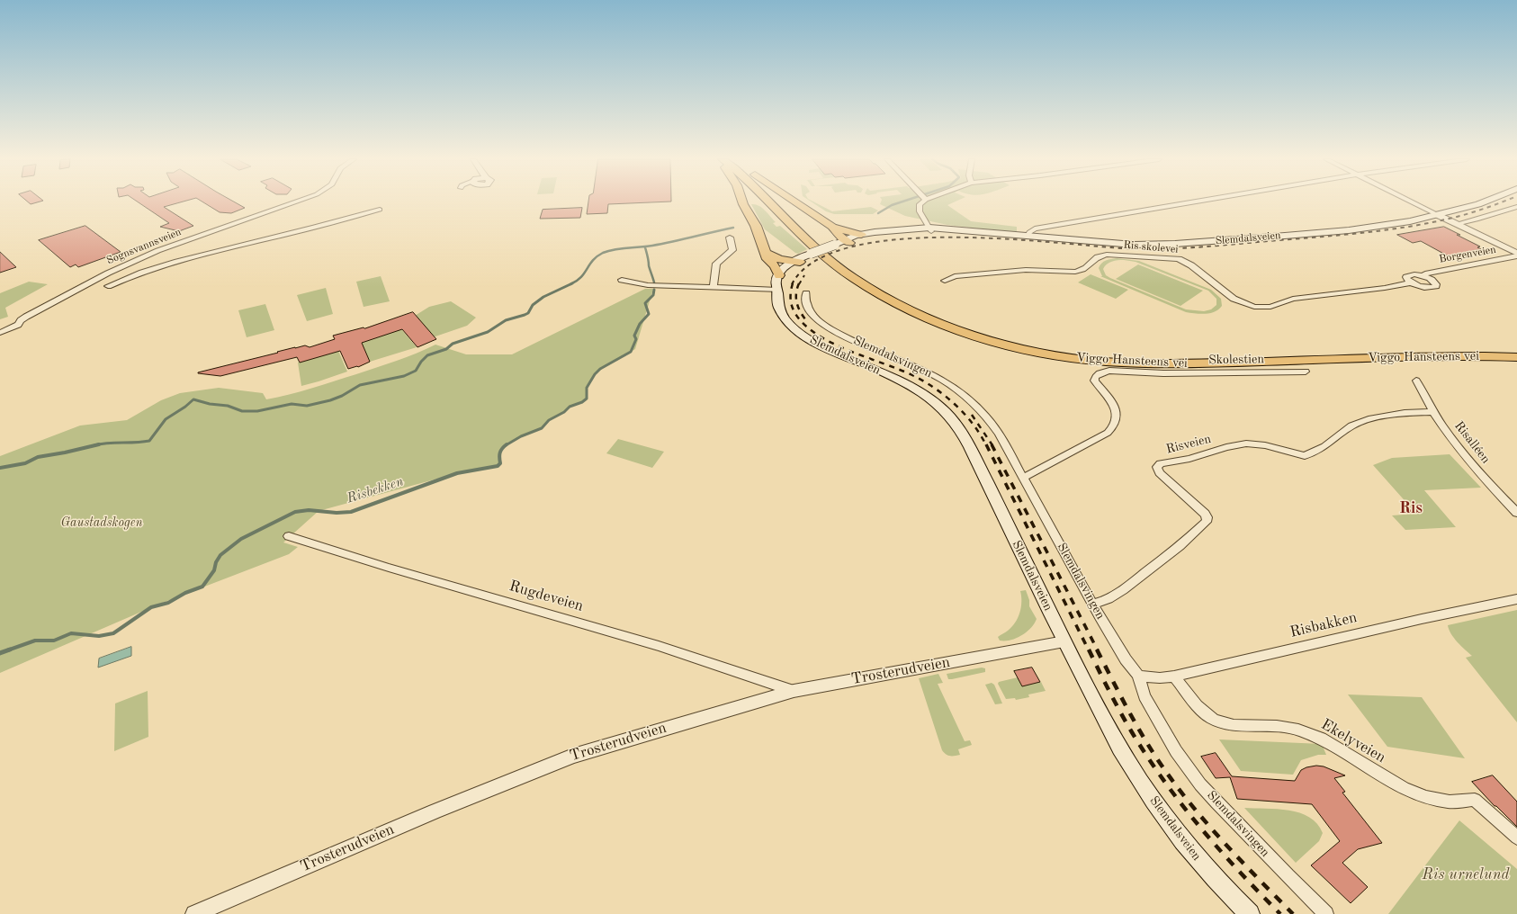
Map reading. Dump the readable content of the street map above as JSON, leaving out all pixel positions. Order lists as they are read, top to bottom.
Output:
{
  "streets": {
    "highway": ["Viggo Hansteens vei"],
    "main road": ["Slemdalsveien"],
    "street": [
      "Sognsvannsveien",
      "Ris skolevei",
      "Borgenveien",
      "Slemdalsvingen",
      "Skolestien",
      "Risalléen",
      "Risveien",
      "Rugdeveien",
      "Risbakken",
      "Trosterudveien",
      "Ekelyveien"
    ]
  },
  "crossings": [
    ["Slemdalsveien", "Trosterudveien"],
    ["Ris skolevei", "Borgenveien"],
    ["Slemdalsvingen", "Skolestien"],
    ["Slemdalsvingen", "Risveien"],
    ["Slemdalsvingen", "Risbakken"],
    ["Risalléen", "Risveien"],
    ["Rugdeveien", "Trosterudveien"],
    ["Risbakken", "Ekelyveien"]
  ],
  "districts": ["Ris"],
  "water": ["Risbekken"],
  "parks": ["Gaustadskogen", "Ris urnelund"]
}
